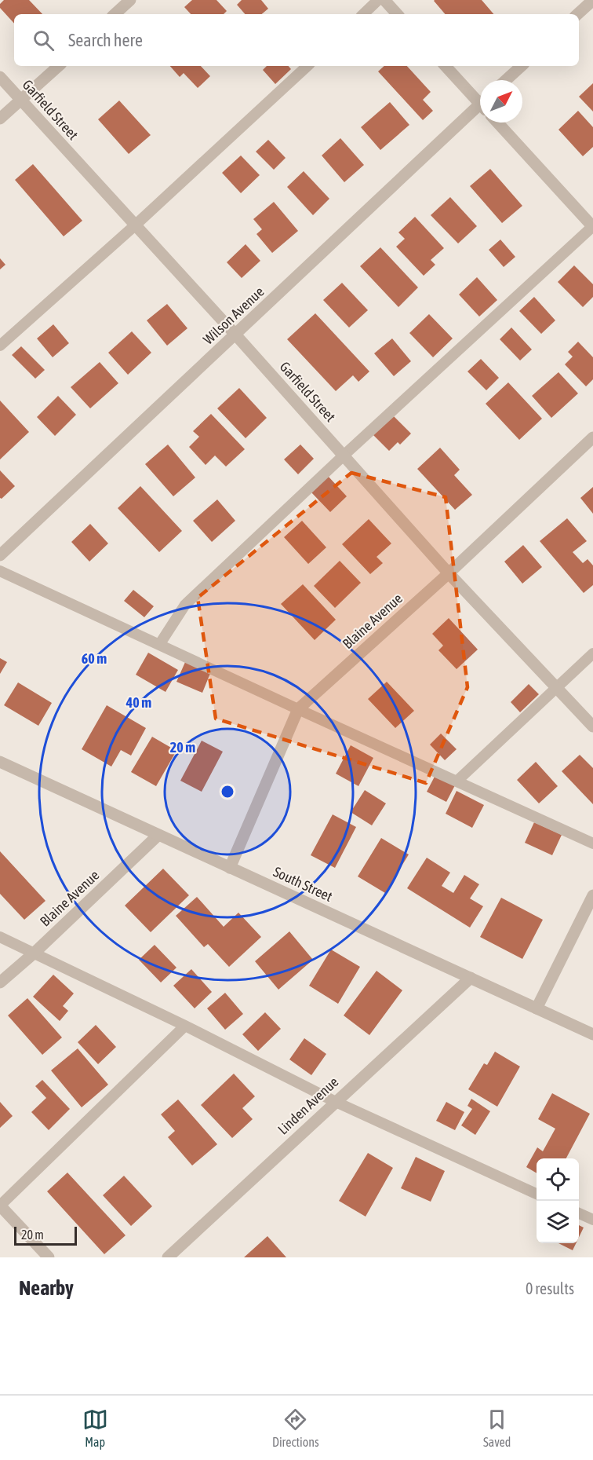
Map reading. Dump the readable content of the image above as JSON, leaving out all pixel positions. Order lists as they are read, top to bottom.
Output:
{
  "streets": {
    "street": [
      "Garfield Street",
      "Wilson Avenue",
      "Blaine Avenue",
      "South Street",
      "Linden Avenue"
    ]
  },
  "crossings": [
    ["Garfield Street", "Wilson Avenue"],
    ["Garfield Street", "Blaine Avenue"],
    ["Blaine Avenue", "South Street"],
    ["South Street", "Linden Avenue"]
  ],
  "scale_bar": "20 m",
  "north": "top right",
  "page": {
    "search": "Search here",
    "scale": "20 m",
    "heading": ["Nearby", "0 results"],
    "nav": ["Map", "Directions", "Saved"]
  },
  "rings": ["60 m", "40 m", "20 m"]
}
